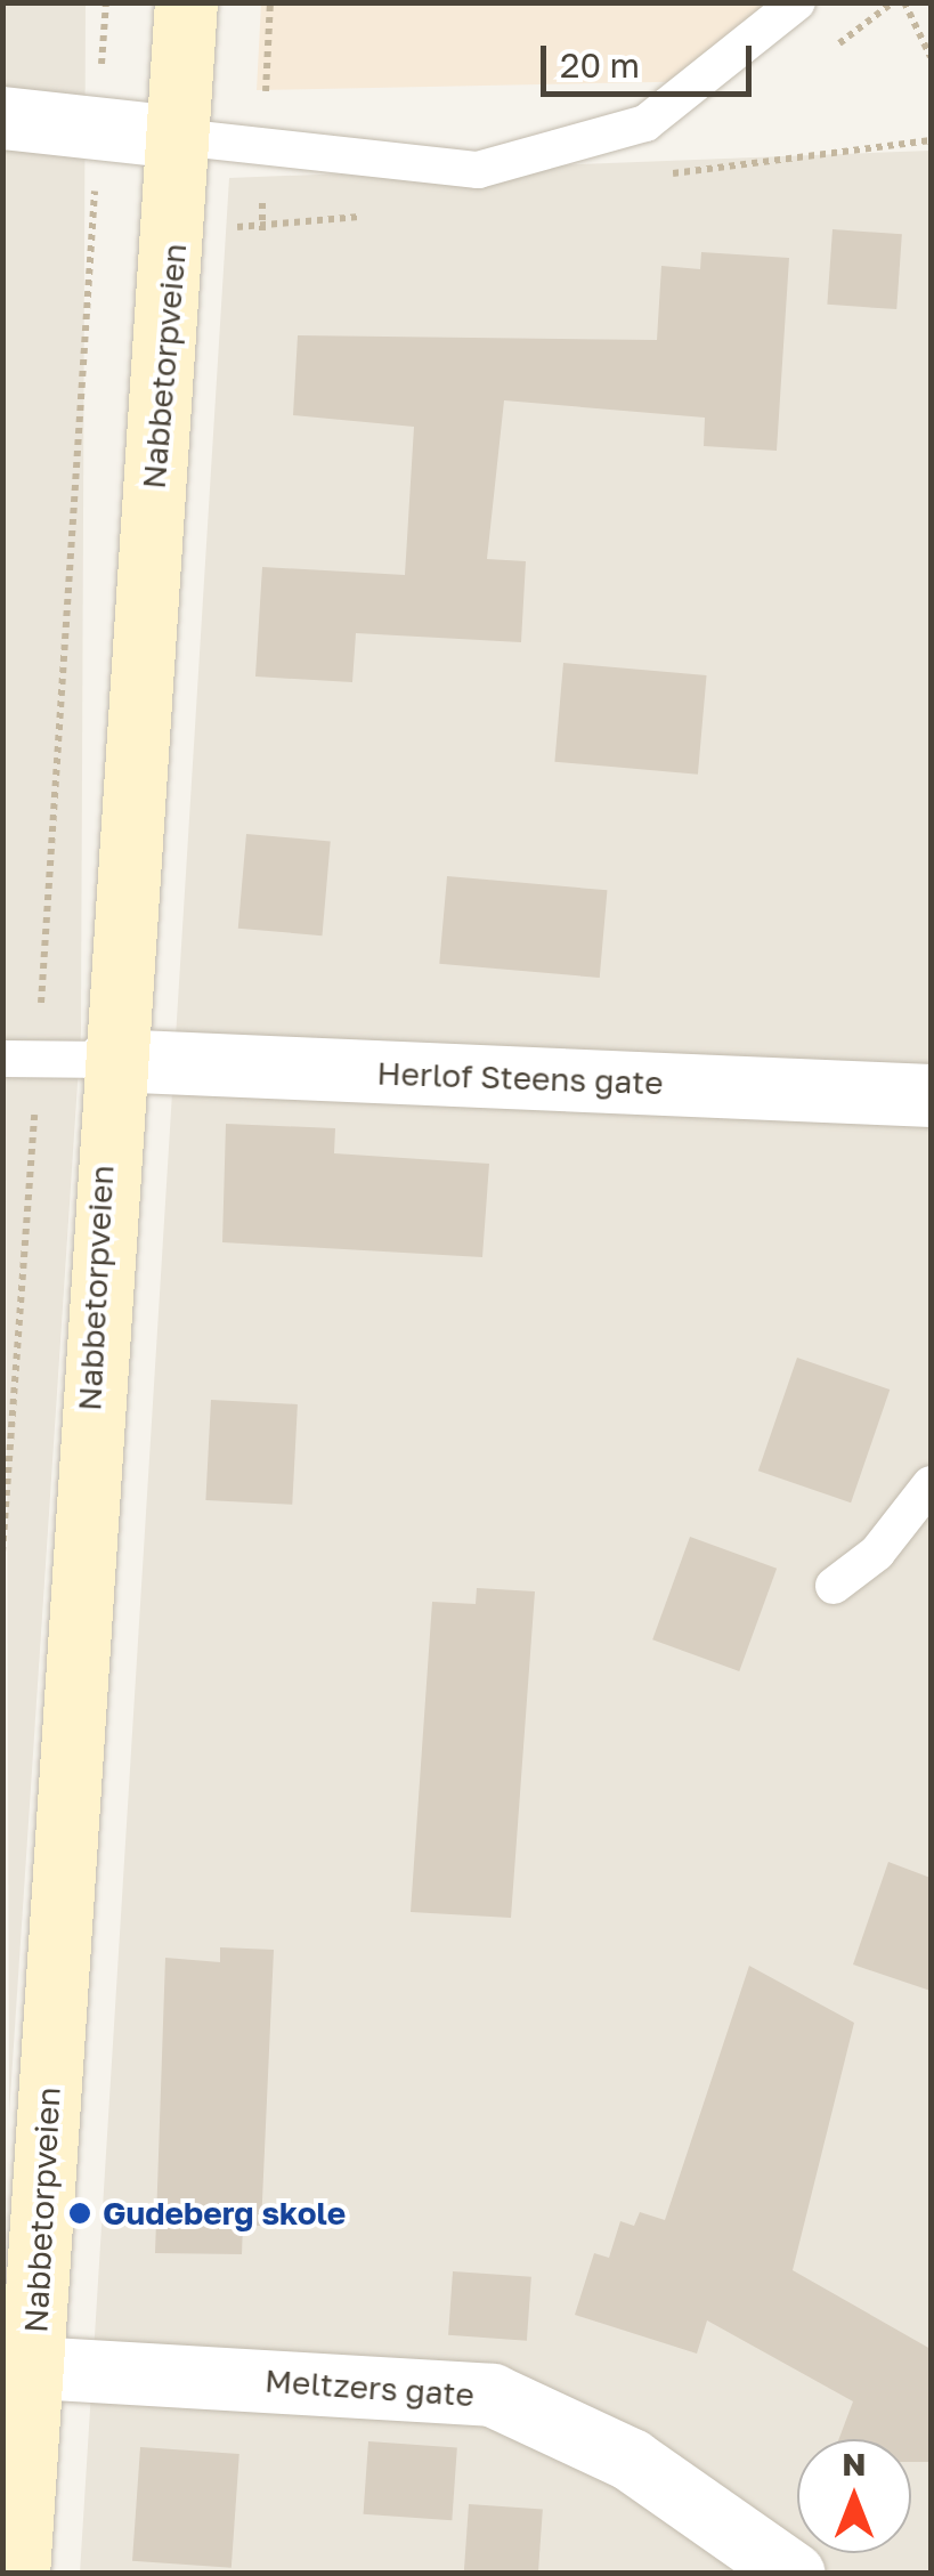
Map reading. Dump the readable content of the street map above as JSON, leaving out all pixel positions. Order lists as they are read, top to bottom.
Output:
{
  "streets": {
    "street": ["Nabbetorpveien", "Herlof Steens gate", "Meltzers gate"]
  },
  "crossings": [
    ["Nabbetorpveien", "Herlof Steens gate"],
    ["Nabbetorpveien", "Meltzers gate"]
  ],
  "places": ["Gudeberg skole"],
  "scale_bar": "20 m",
  "north": "top"
}
